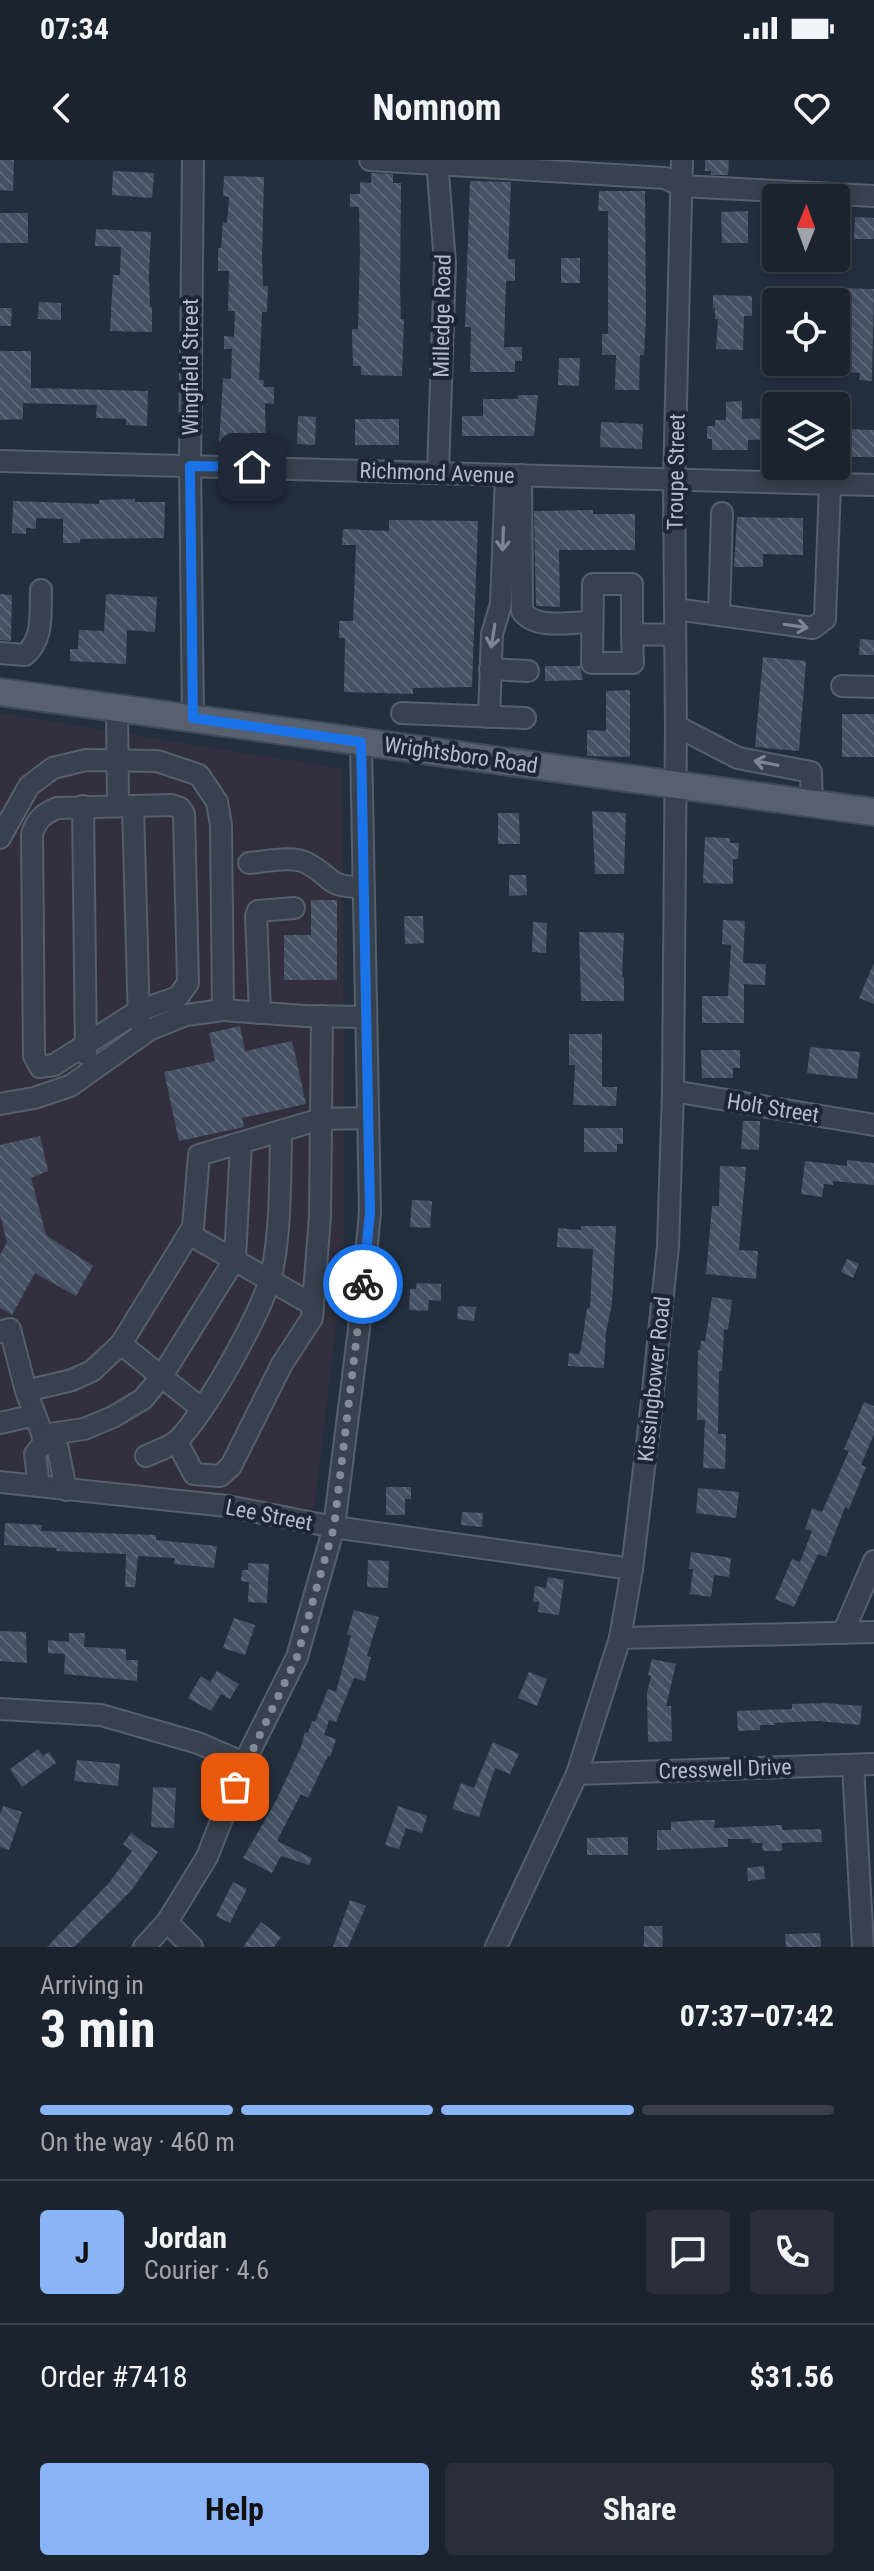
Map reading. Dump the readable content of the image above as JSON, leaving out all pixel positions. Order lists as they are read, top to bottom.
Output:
{
  "streets": {
    "main road": ["Wrightsboro Road"],
    "street": [
      "Milledge Road",
      "Wingfield Street",
      "Troupe Street",
      "Richmond Avenue",
      "Holt Street",
      "Kissingbower Road",
      "Lee Street",
      "Cresswell Drive"
    ]
  },
  "crossings": [
    ["Milledge Road", "Richmond Avenue"],
    ["Wingfield Street", "Richmond Avenue"],
    ["Wingfield Street", "Wrightsboro Road"],
    ["Troupe Street", "Richmond Avenue"],
    ["Troupe Street", "Wrightsboro Road"],
    ["Troupe Street", "Kissingbower Road"],
    ["Wrightsboro Road", "Kissingbower Road"],
    ["Holt Street", "Kissingbower Road"],
    ["Kissingbower Road", "Lee Street"],
    ["Kissingbower Road", "Cresswell Drive"]
  ],
  "north": "top",
  "page": {
    "status": "07:34",
    "header": "Nomnom",
    "heading": ["3 min", "Arriving in", "07:37–07:42"],
    "panel": [
      "Jordan",
      "Courier · 4.6",
      "Order #7418",
      "$31.56"
    ],
    "bar": "On the way · 460 m",
    "round": "J",
    "buttons": ["Help", "Share"]
  }
}
